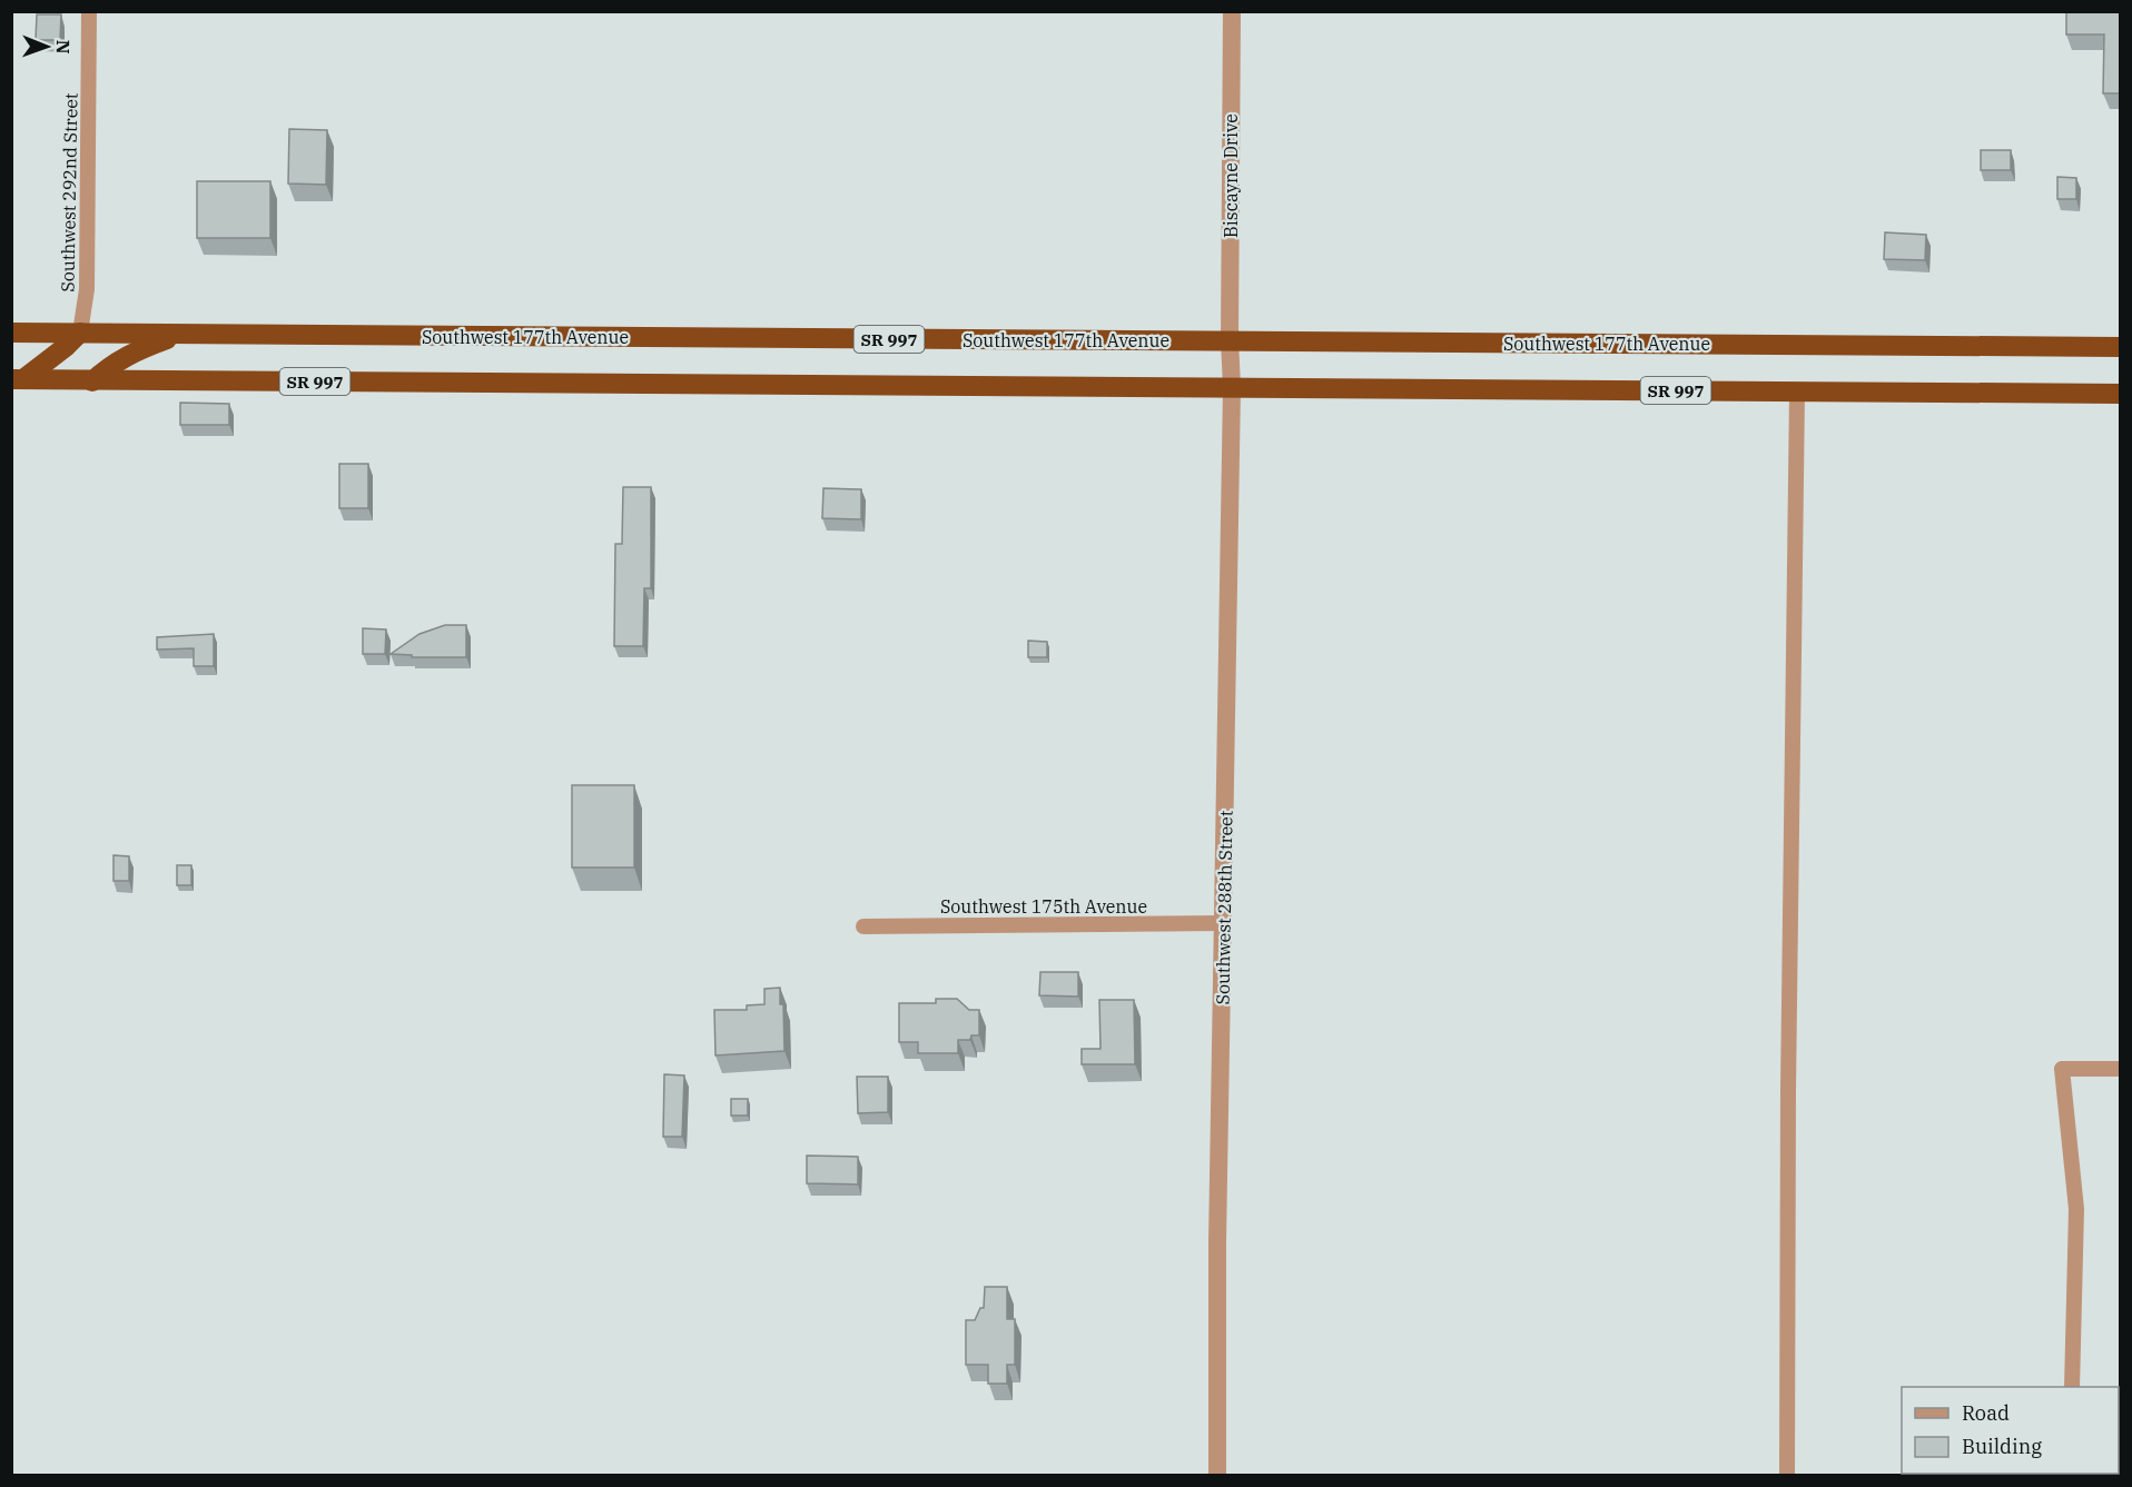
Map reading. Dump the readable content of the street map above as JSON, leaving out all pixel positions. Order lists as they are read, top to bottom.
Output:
{
  "streets": {
    "highway": ["Southwest 177th Avenue", "SR 997"],
    "street": [
      "Biscayne Drive",
      "Southwest 292nd Street",
      "Southwest 175th Avenue",
      "Southwest 288th Street"
    ]
  },
  "crossings": [
    ["Biscayne Drive", "Southwest 177th Avenue"],
    ["Biscayne Drive", "Southwest 288th Street"],
    ["Southwest 292nd Street", "Southwest 177th Avenue"],
    ["Southwest 177th Avenue", "Southwest 288th Street"],
    ["SR 997", "Southwest 288th Street"],
    ["Southwest 175th Avenue", "Southwest 288th Street"]
  ],
  "legend": ["Road", "Building"],
  "north": "right"
}
